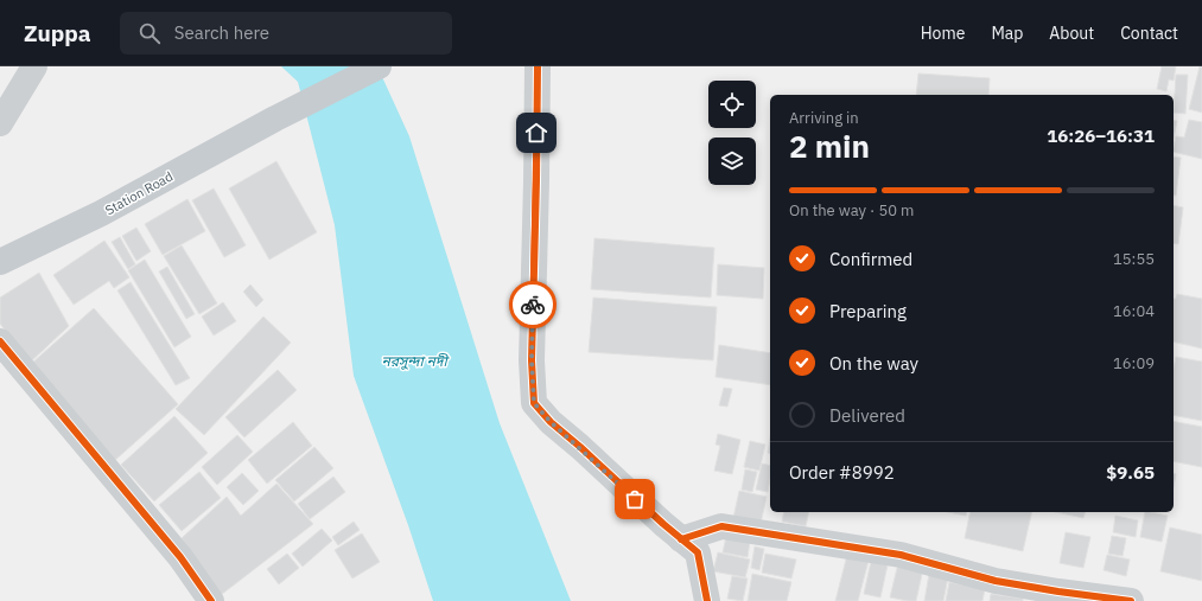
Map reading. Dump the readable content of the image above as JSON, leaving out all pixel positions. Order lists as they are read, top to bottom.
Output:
{
  "streets": {
    "main road": ["Station Road"]
  },
  "water": ["নরসুন্দা নদী"],
  "page": {
    "header": "Zuppa",
    "search": "Search here",
    "nav": [
      "Home",
      "Map",
      "About",
      "Contact"
    ],
    "heading": ["2 min", "Arriving in", "16:26–16:31"],
    "panel": ["Order #8992", "$9.65"],
    "bar": "On the way · 50 m",
    "list": [
      ["Confirmed", "15:55"],
      ["Preparing", "16:04"],
      ["On the way", "16:09"],
      "Delivered"
    ]
  }
}
